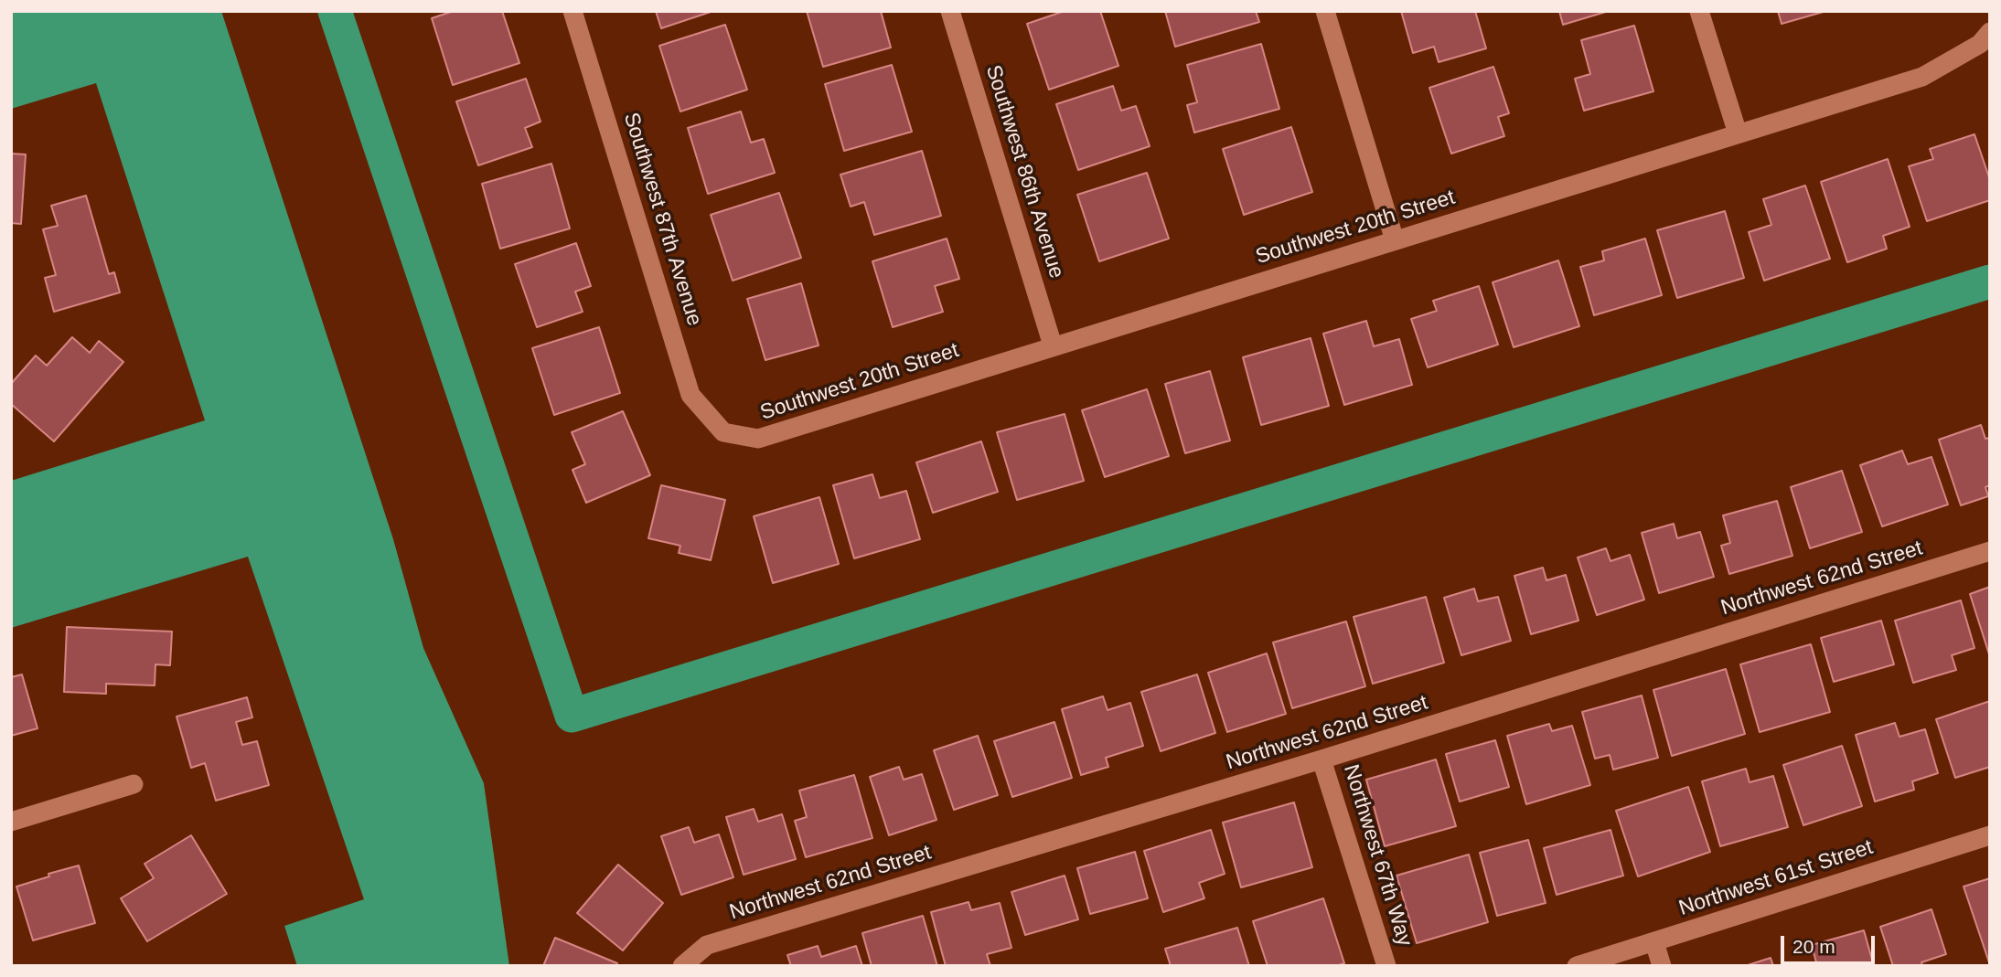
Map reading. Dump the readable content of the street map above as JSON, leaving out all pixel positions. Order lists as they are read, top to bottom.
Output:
{
  "streets": {
    "street": [
      "Southwest 86th Avenue",
      "Southwest 87th Avenue",
      "Southwest 20th Street",
      "Northwest 62nd Street",
      "Northwest 67th Way",
      "Northwest 61st Street"
    ]
  },
  "crossings": [
    ["Southwest 86th Avenue", "Southwest 20th Street"],
    ["Southwest 87th Avenue", "Southwest 20th Street"],
    ["Northwest 62nd Street", "Northwest 67th Way"]
  ],
  "scale_bar": "20 m"
}
